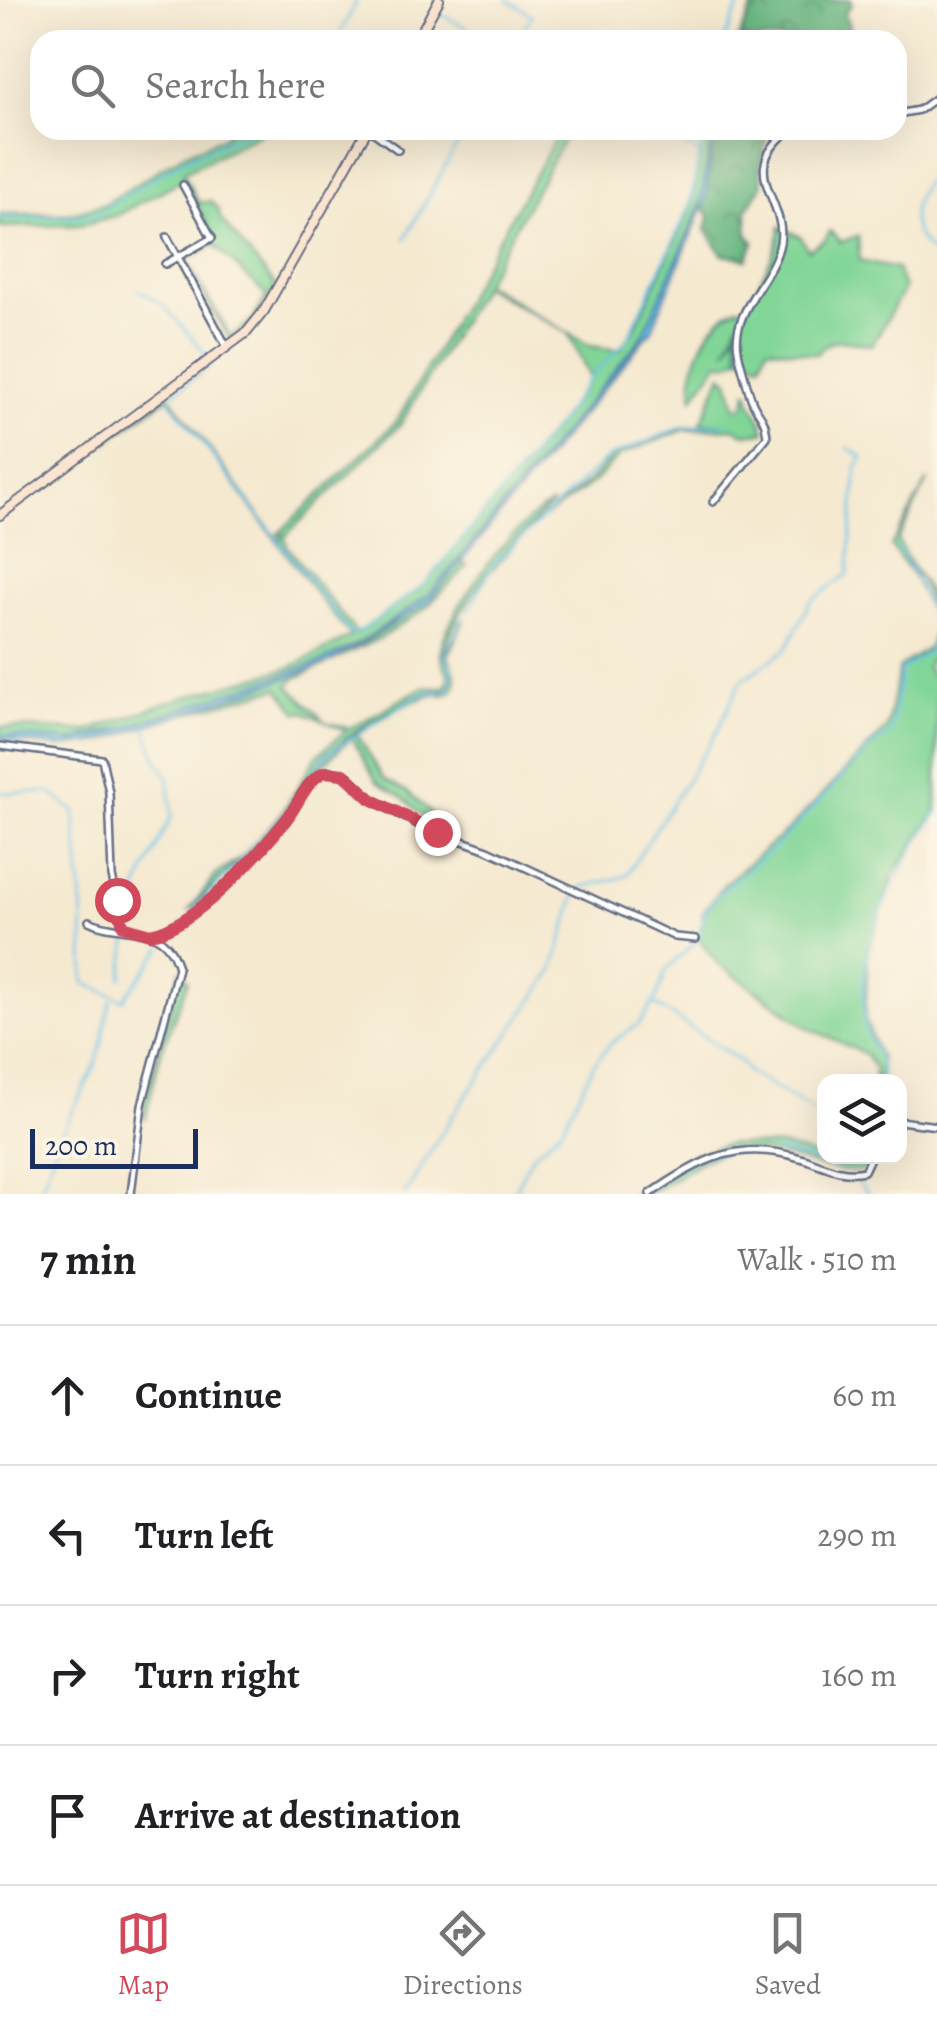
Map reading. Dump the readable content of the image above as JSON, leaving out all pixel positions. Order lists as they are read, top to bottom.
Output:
{
  "scale_bar": "200 m",
  "page": {
    "search": "Search here",
    "scale": "200 m",
    "heading": ["7 min", "Walk · 510 m"],
    "list": [
      ["Continue", "60 m"],
      ["Turn left", "290 m"],
      ["Turn right", "160 m"],
      "Arrive at destination"
    ],
    "nav": ["Map", "Directions", "Saved"]
  }
}
